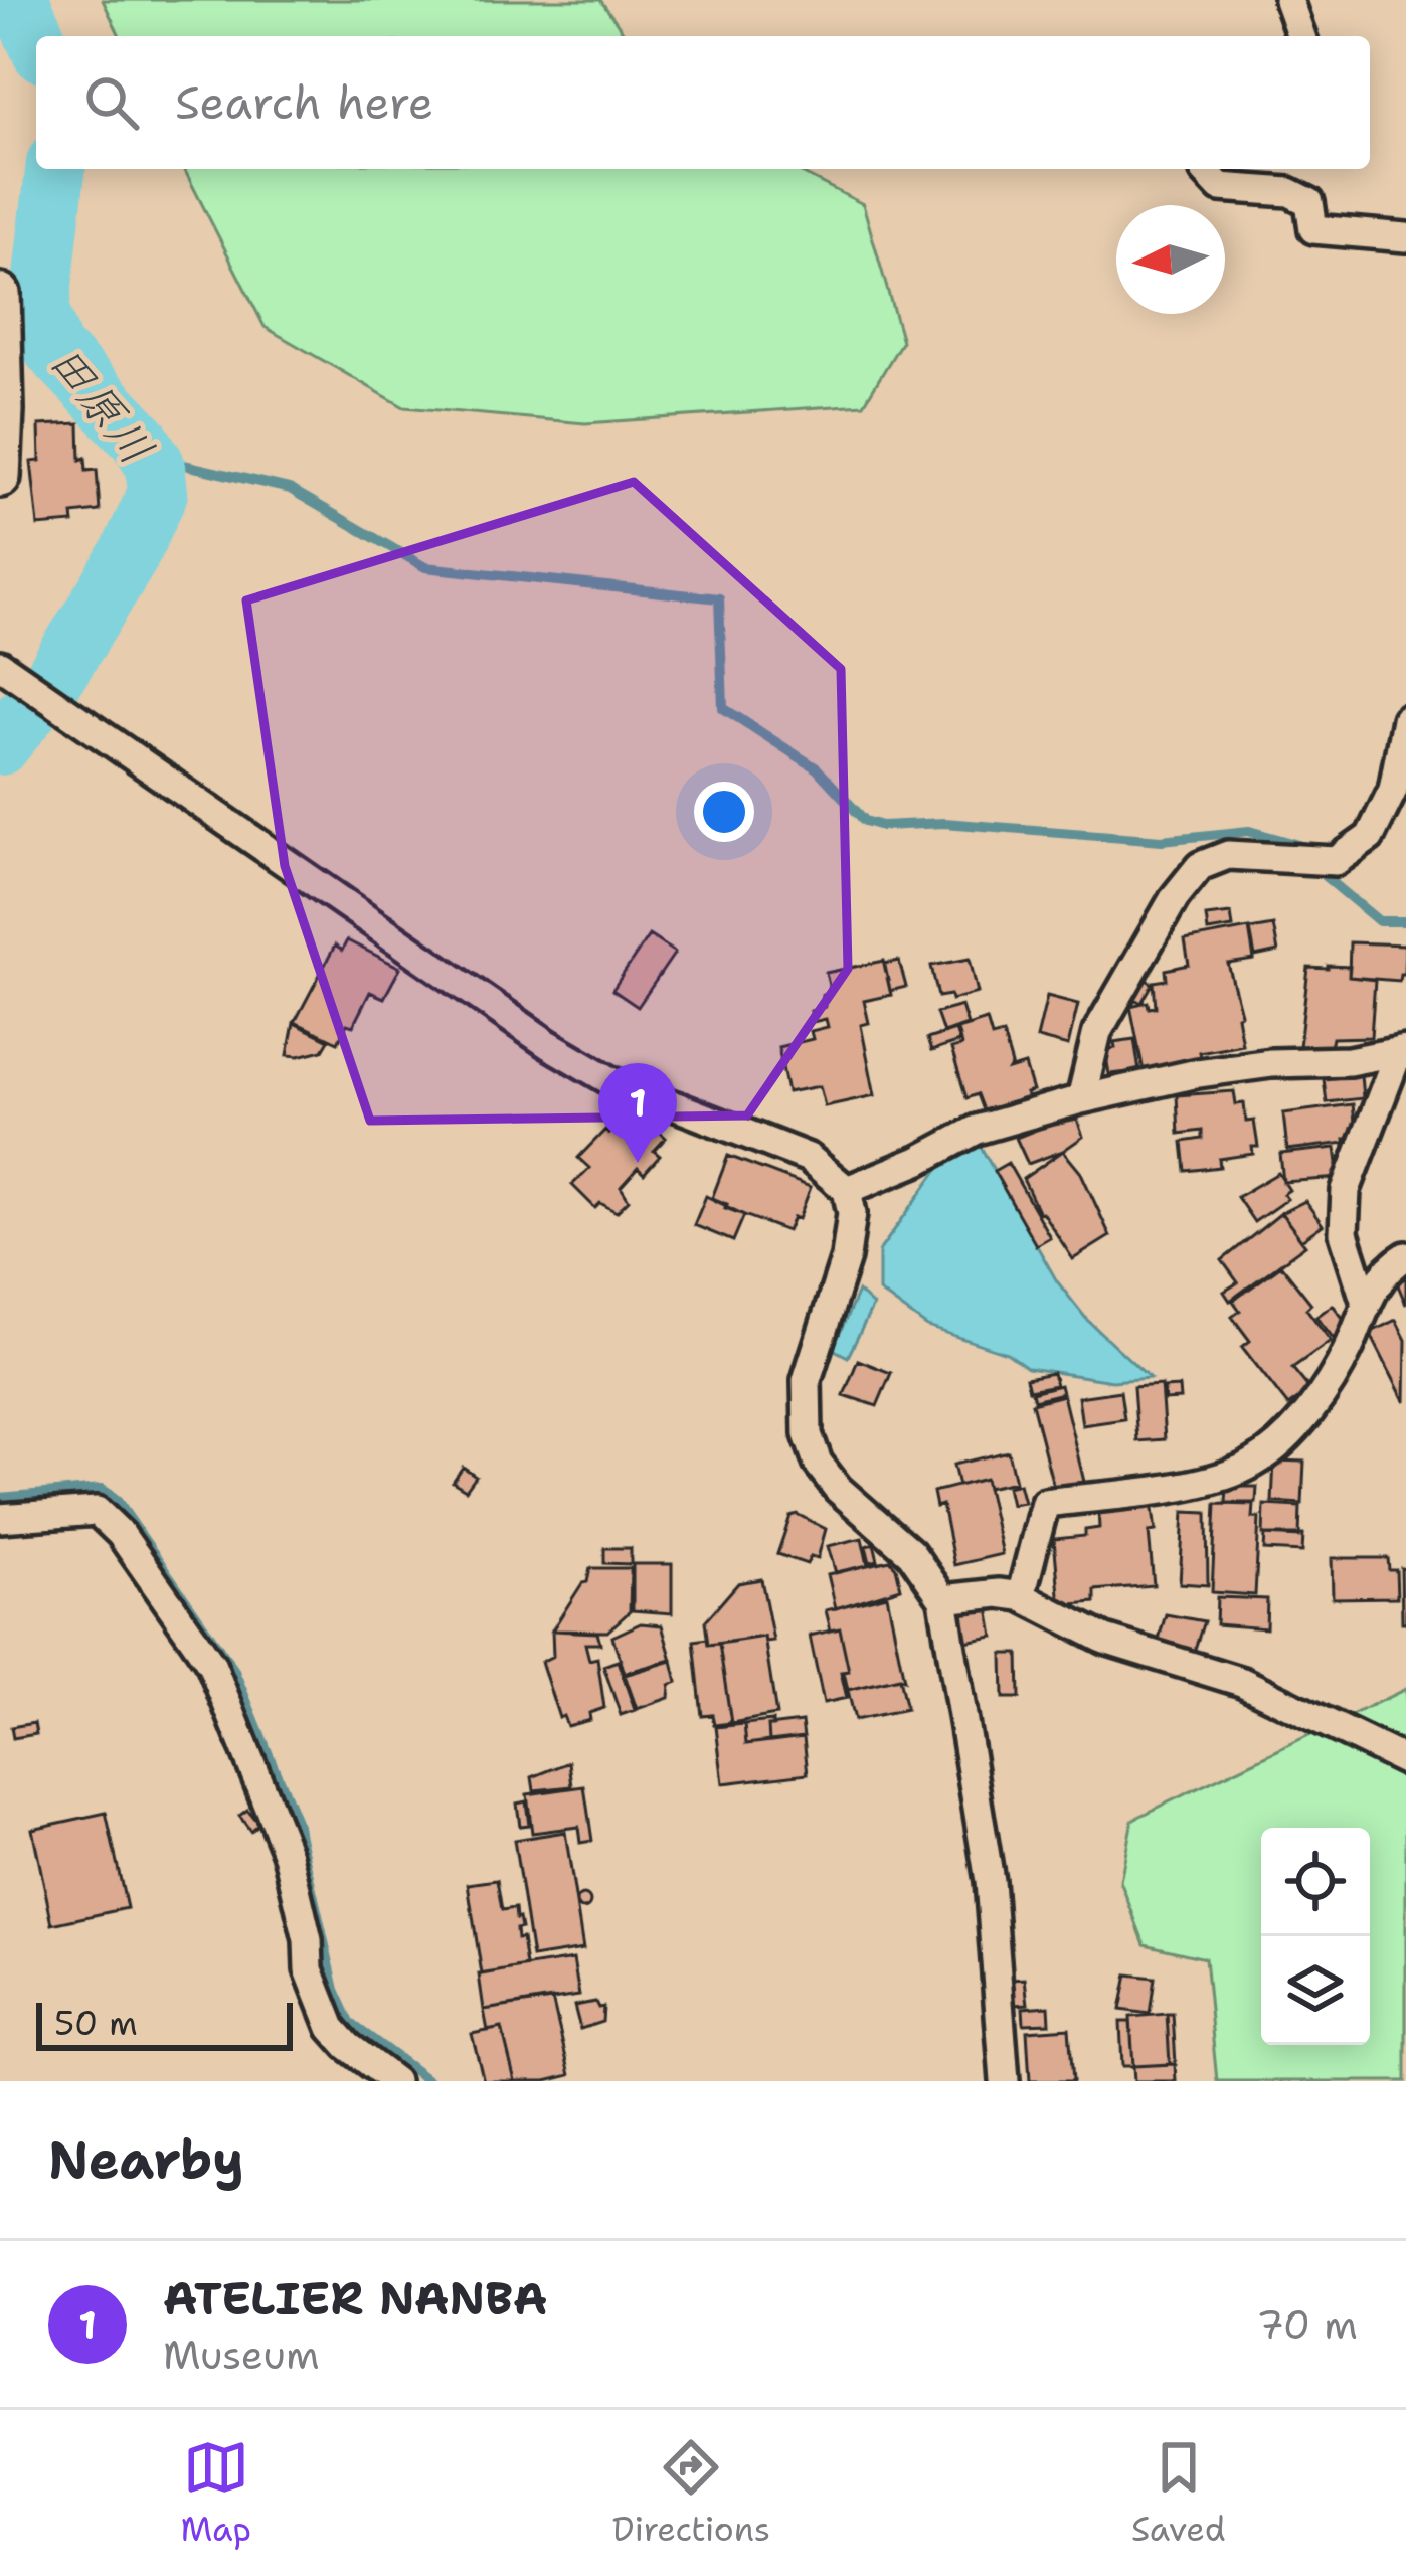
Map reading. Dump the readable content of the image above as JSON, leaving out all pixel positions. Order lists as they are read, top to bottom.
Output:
{
  "water": ["田原川"],
  "scale_bar": "50 m",
  "north": "left",
  "page": {
    "search": "Search here",
    "pins": "1",
    "scale": "50 m",
    "heading": "Nearby",
    "list": [
      {
        "mark": "1",
        "name": "ATELIER NANBA",
        "note": "Museum",
        "value": "70 m"
      }
    ],
    "nav": ["Map", "Directions", "Saved"]
  }
}
